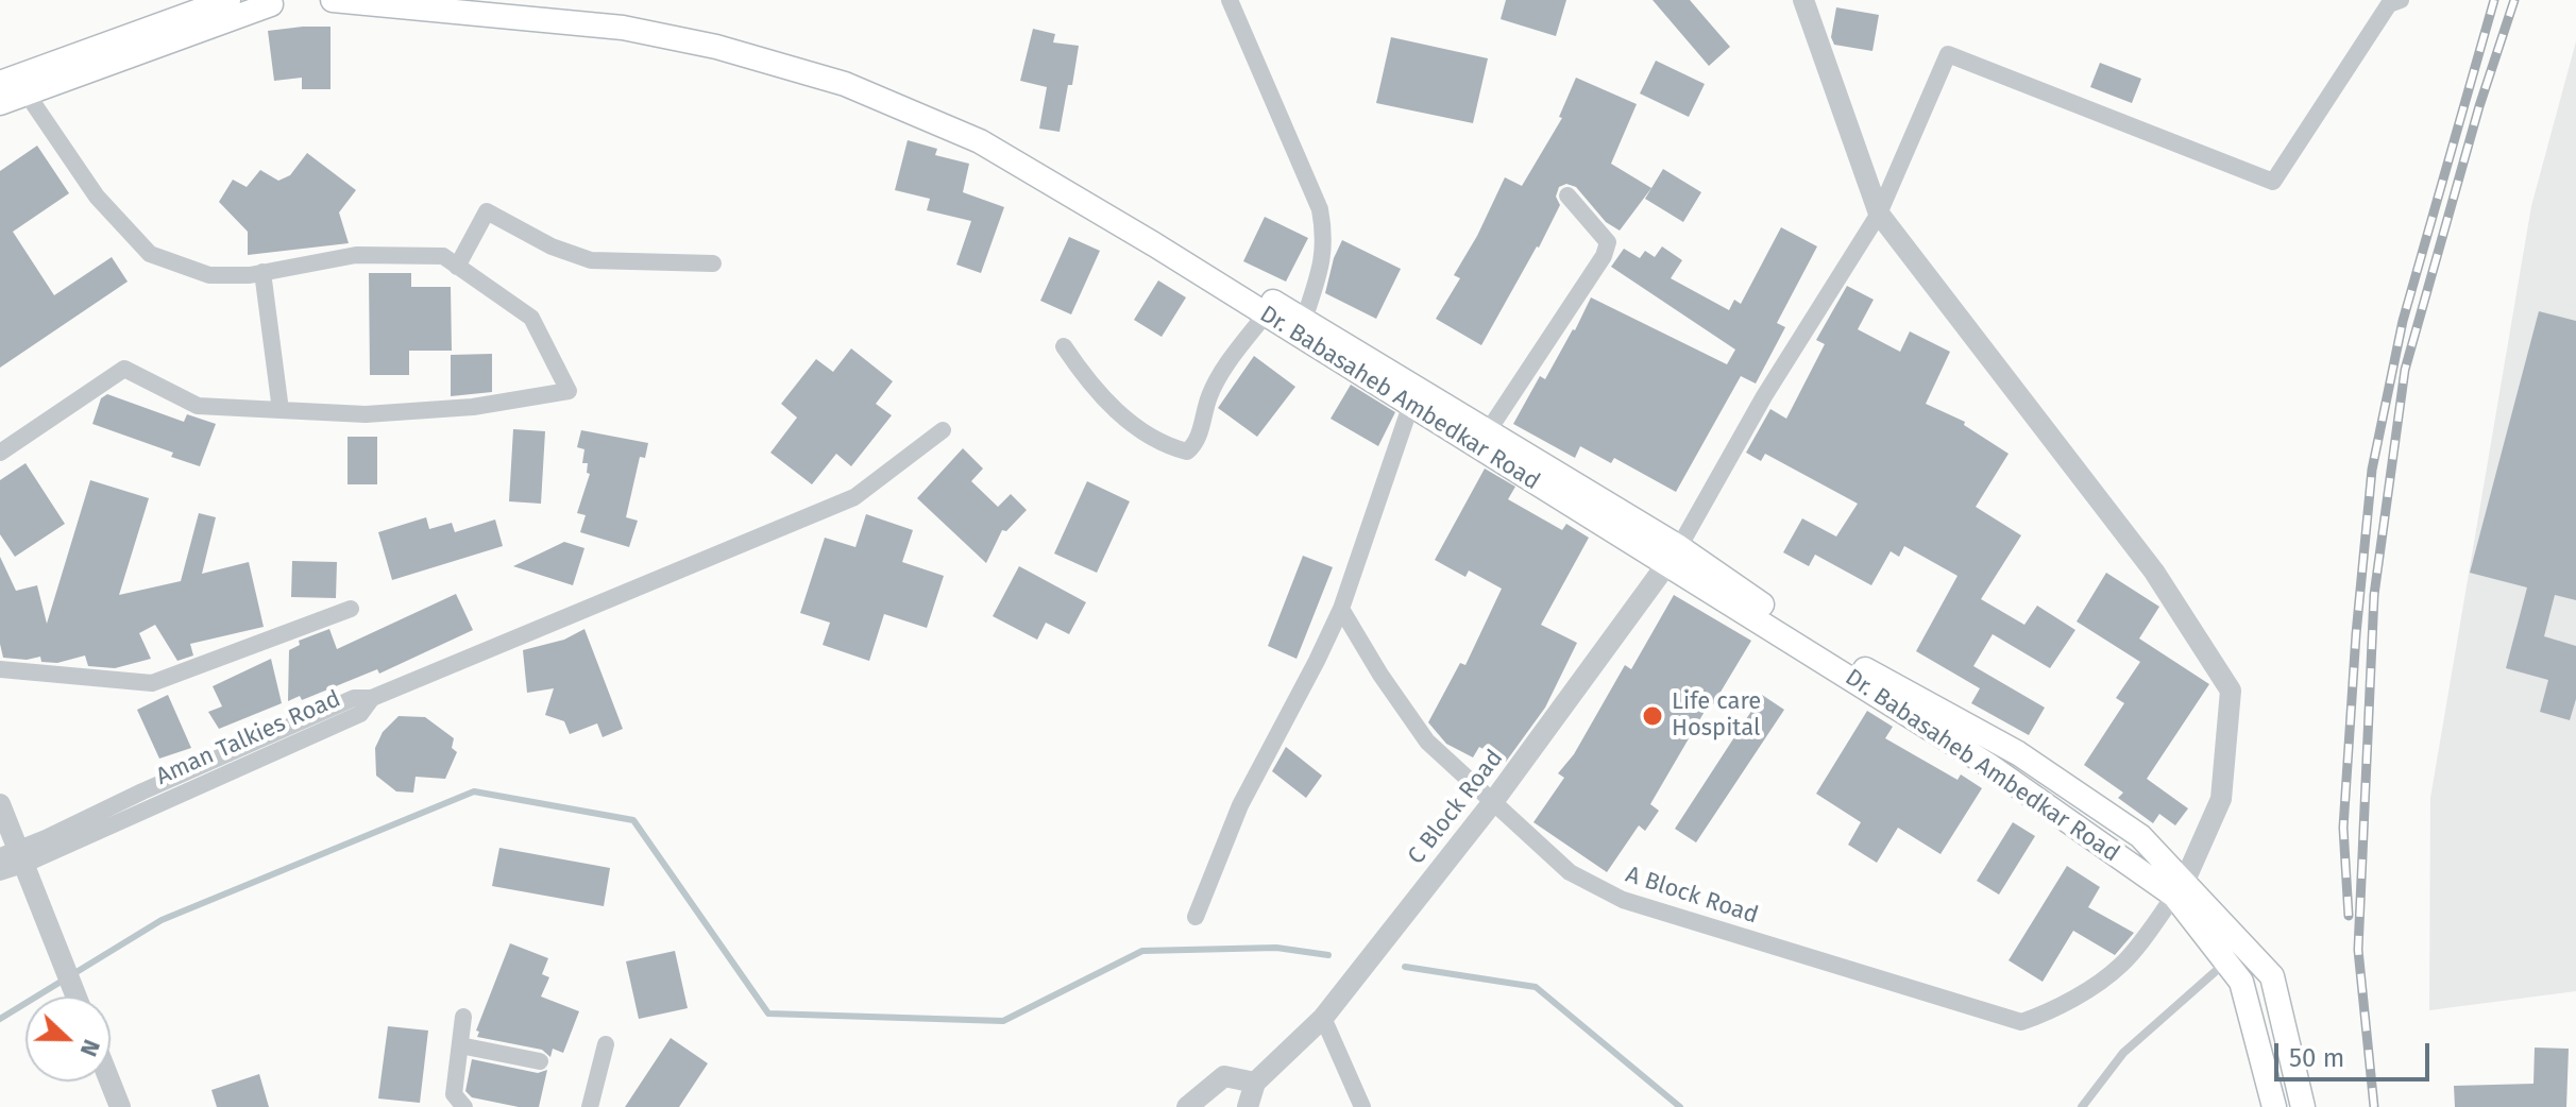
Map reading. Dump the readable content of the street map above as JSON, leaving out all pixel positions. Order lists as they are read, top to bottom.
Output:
{
  "streets": {
    "main road": ["Dr. Babasaheb Ambedkar Road"],
    "street": ["Aman Talkies Road", "C Block Road", "A Block Road"]
  },
  "crossings": [
    ["Dr. Babasaheb Ambedkar Road", "C Block Road"],
    ["Dr. Babasaheb Ambedkar Road", "A Block Road"],
    ["C Block Road", "A Block Road"]
  ],
  "places": ["Life care Hospital"],
  "scale_bar": "50 m",
  "north": "right"
}
